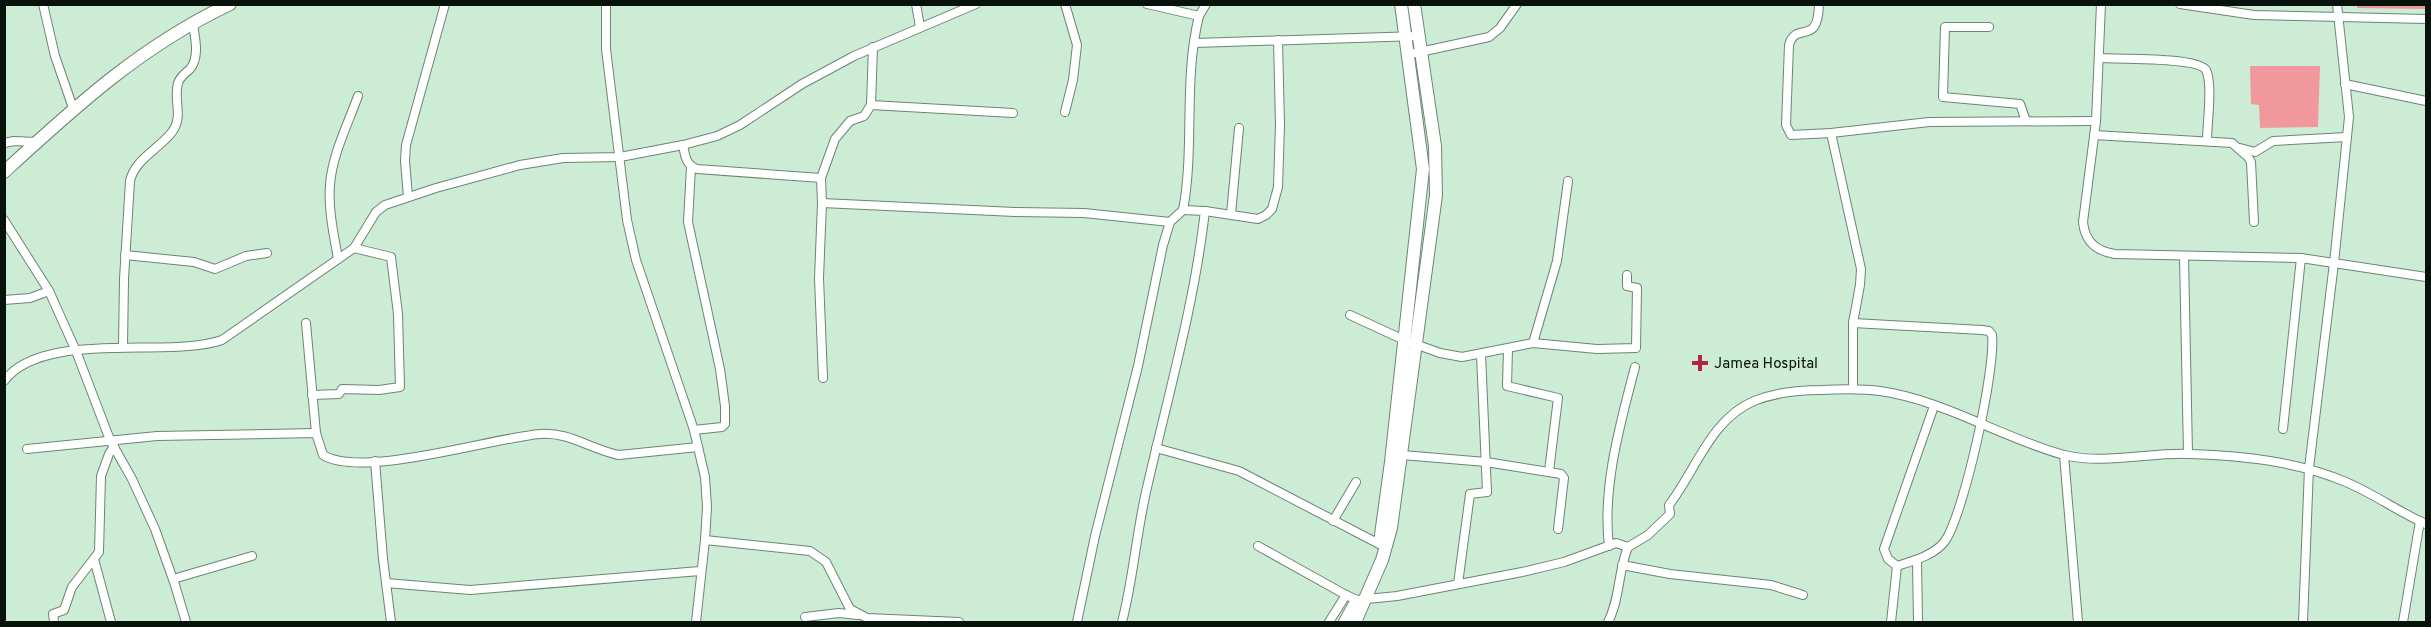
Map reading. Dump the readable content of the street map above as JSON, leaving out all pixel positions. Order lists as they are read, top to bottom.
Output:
{
  "places": {
    "health": ["Jamea Hospital"]
  }
}
